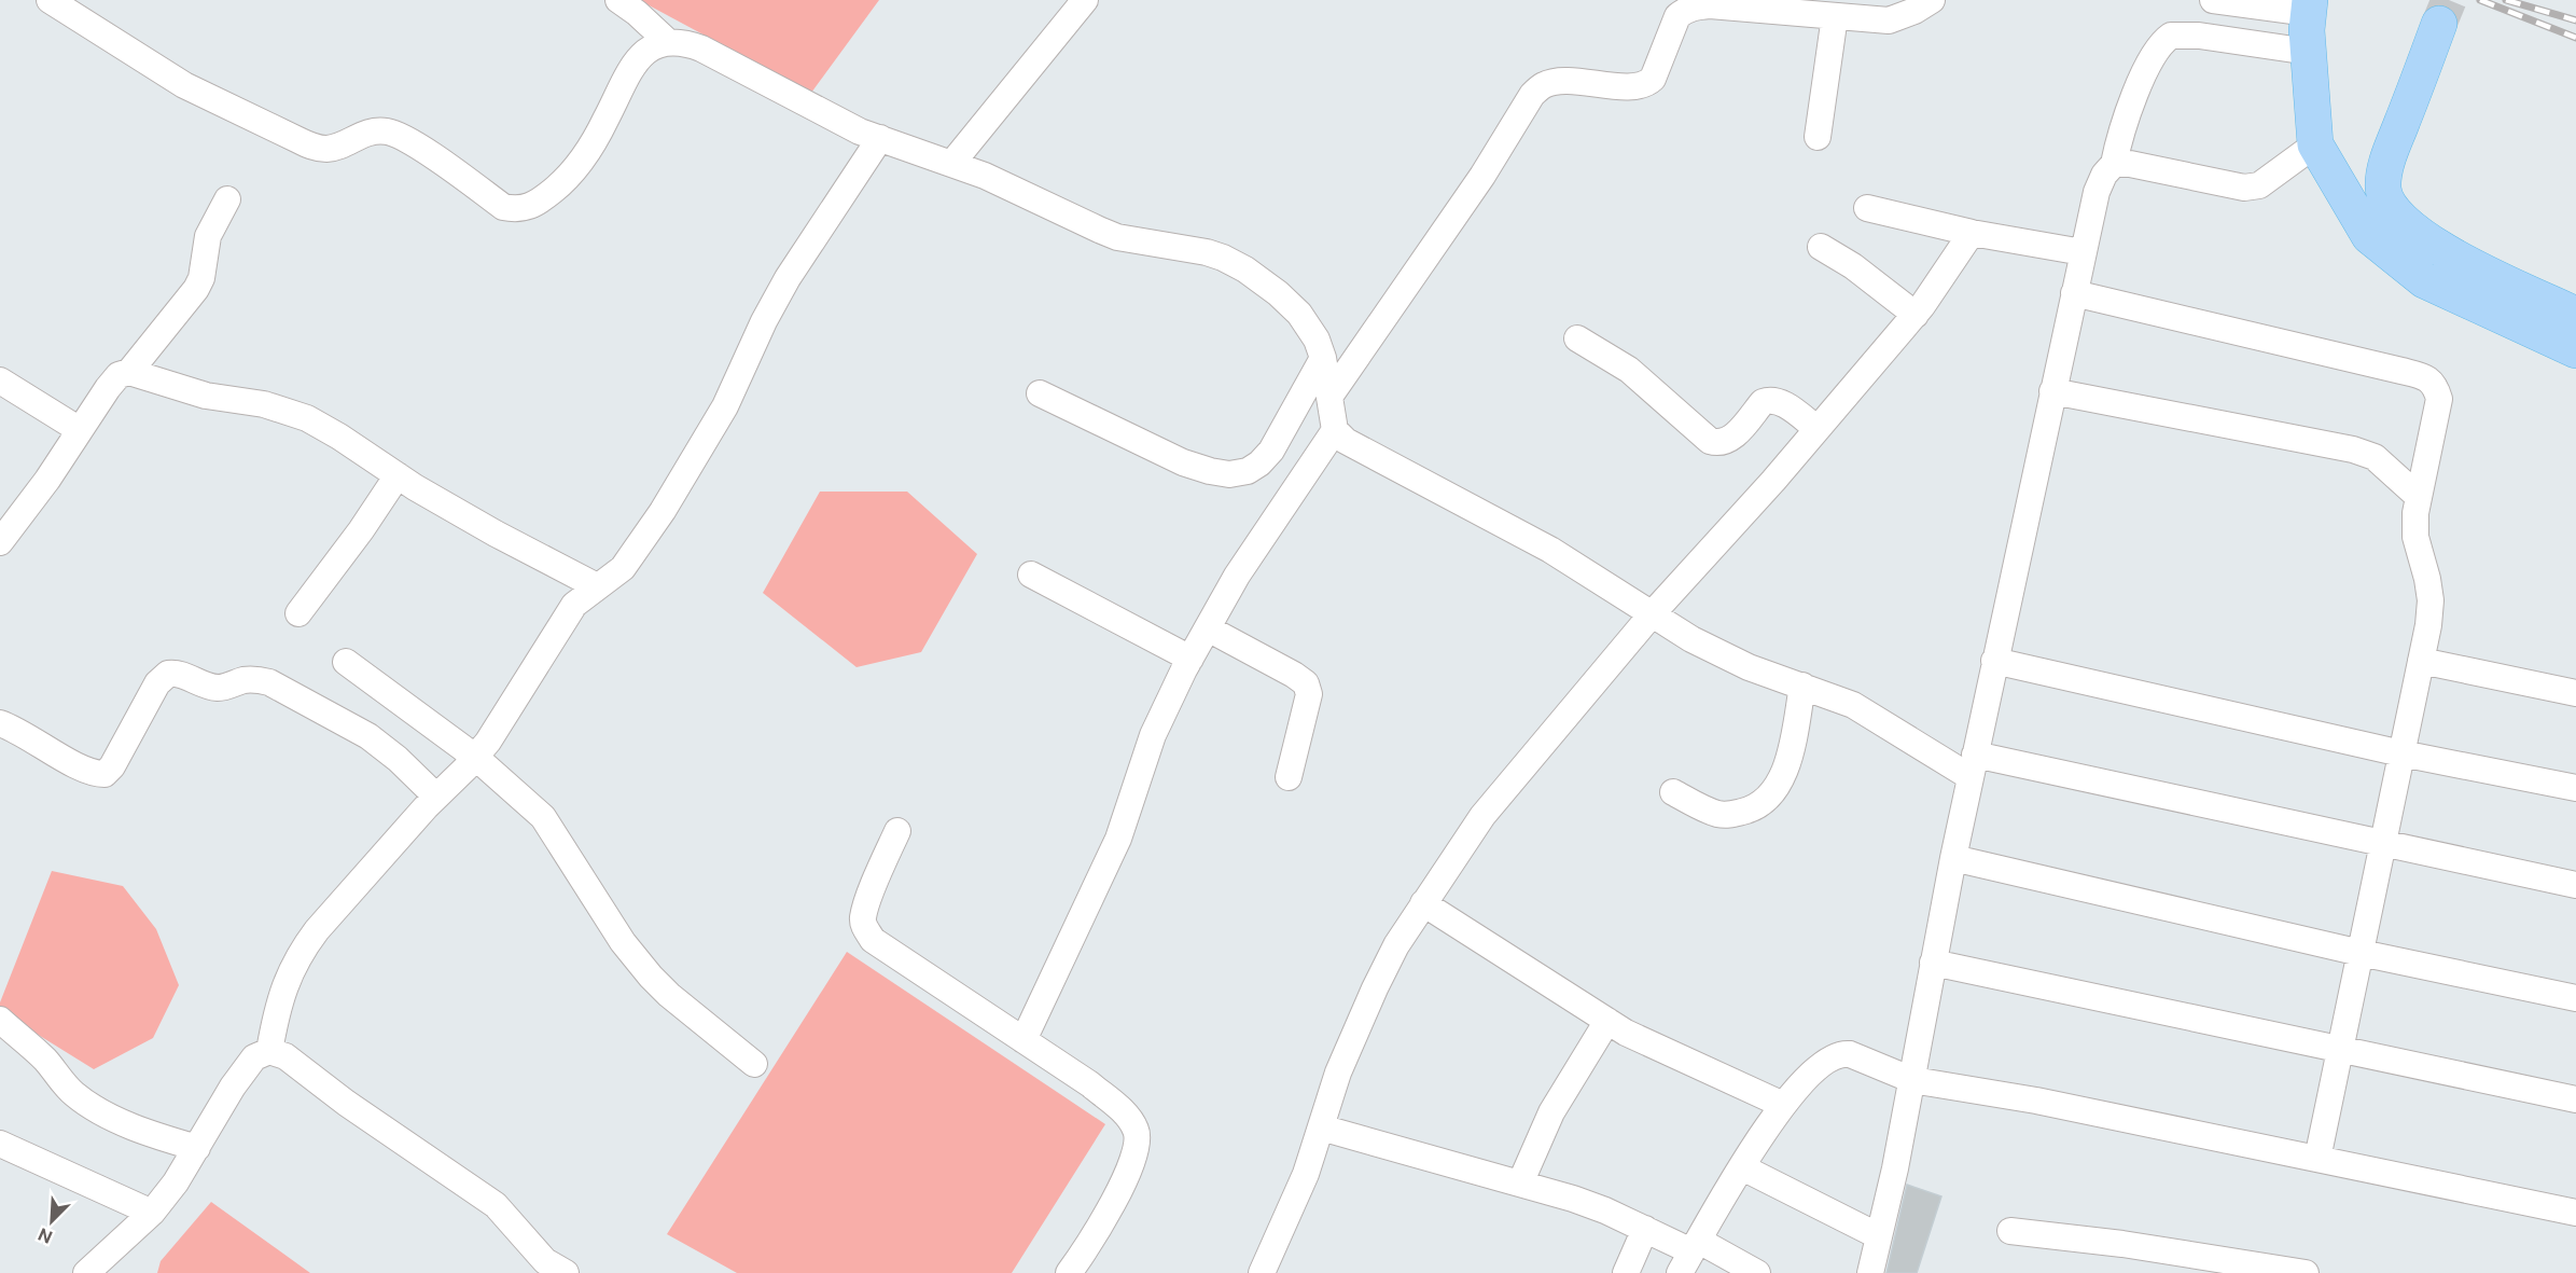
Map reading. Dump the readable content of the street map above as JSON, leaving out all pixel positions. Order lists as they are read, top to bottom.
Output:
{
  "north": "bottom left"
}
